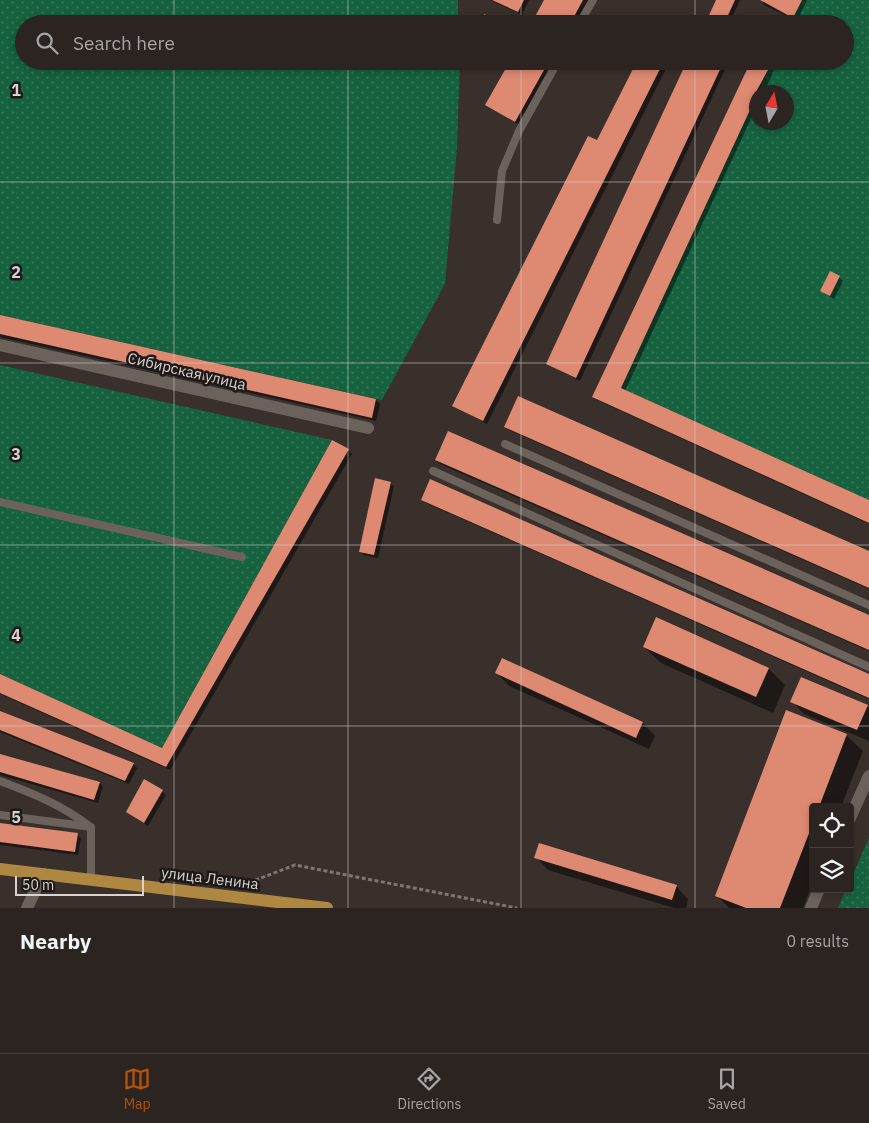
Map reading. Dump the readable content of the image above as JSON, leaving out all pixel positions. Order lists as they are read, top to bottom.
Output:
{
  "streets": {
    "main road": ["улица Ленина"],
    "street": ["Сибирская улица"]
  },
  "scale_bar": "50 m",
  "north": "top",
  "page": {
    "search": "Search here",
    "scale": "50 m",
    "heading": ["Nearby", "0 results"],
    "nav": ["Map", "Directions", "Saved"]
  },
  "grid": {
    "rows": [
      "1",
      "2",
      "3",
      "4",
      "5"
    ]
  }
}
